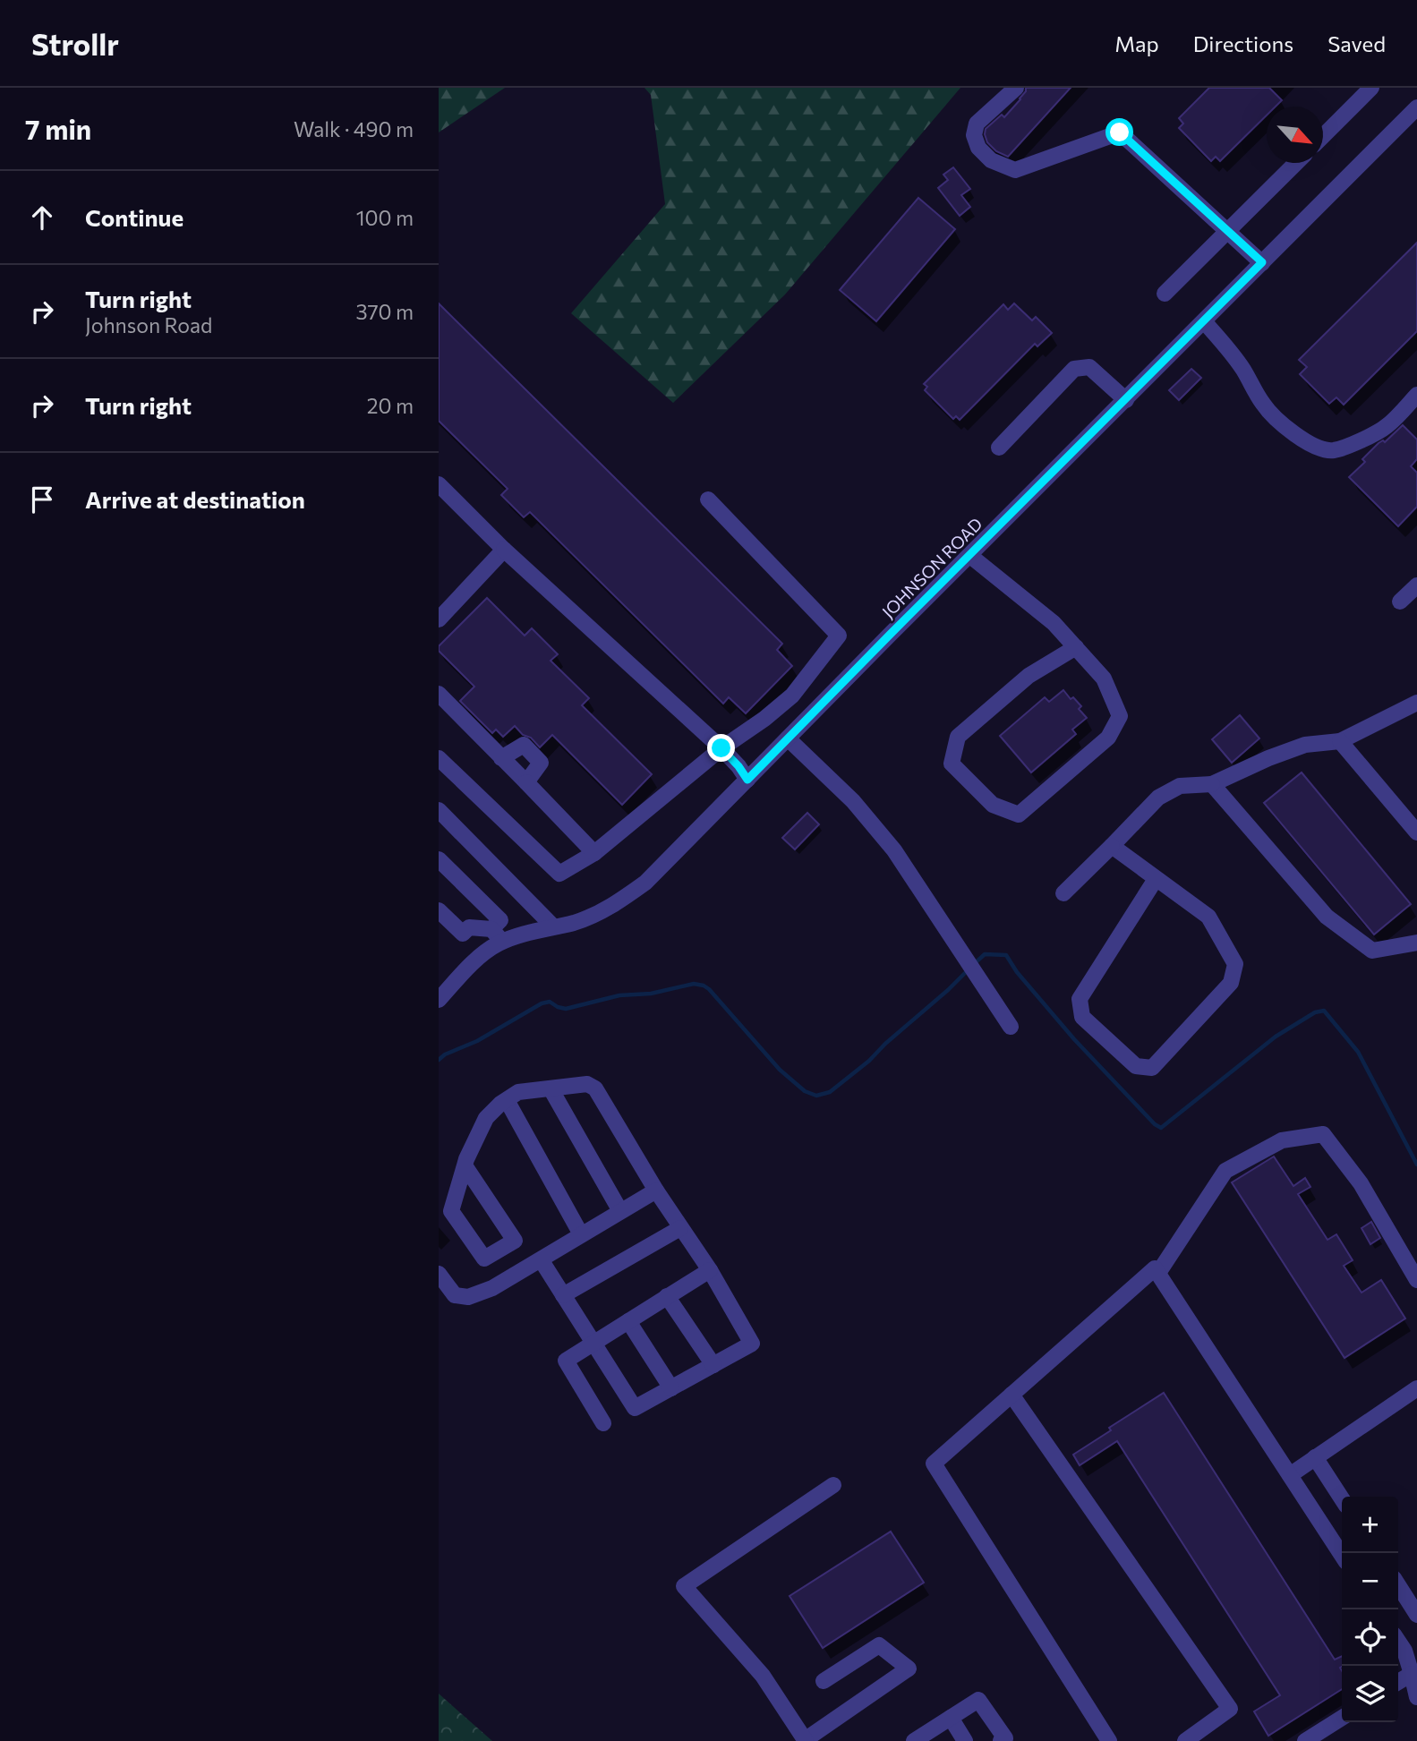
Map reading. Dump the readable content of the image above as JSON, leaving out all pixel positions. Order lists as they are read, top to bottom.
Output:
{
  "streets": {
    "street": ["JOHNSON ROAD"]
  },
  "north": "bottom right",
  "page": {
    "header": "Strollr",
    "nav": ["Map", "Directions", "Saved"],
    "heading": ["7 min", "Walk · 490 m"],
    "list": [
      ["Continue", "100 m"],
      ["Turn right", "Johnson Road", "370 m"],
      ["Turn right", "20 m"],
      "Arrive at destination"
    ],
    "map_buttons": ["+", "−"]
  }
}
